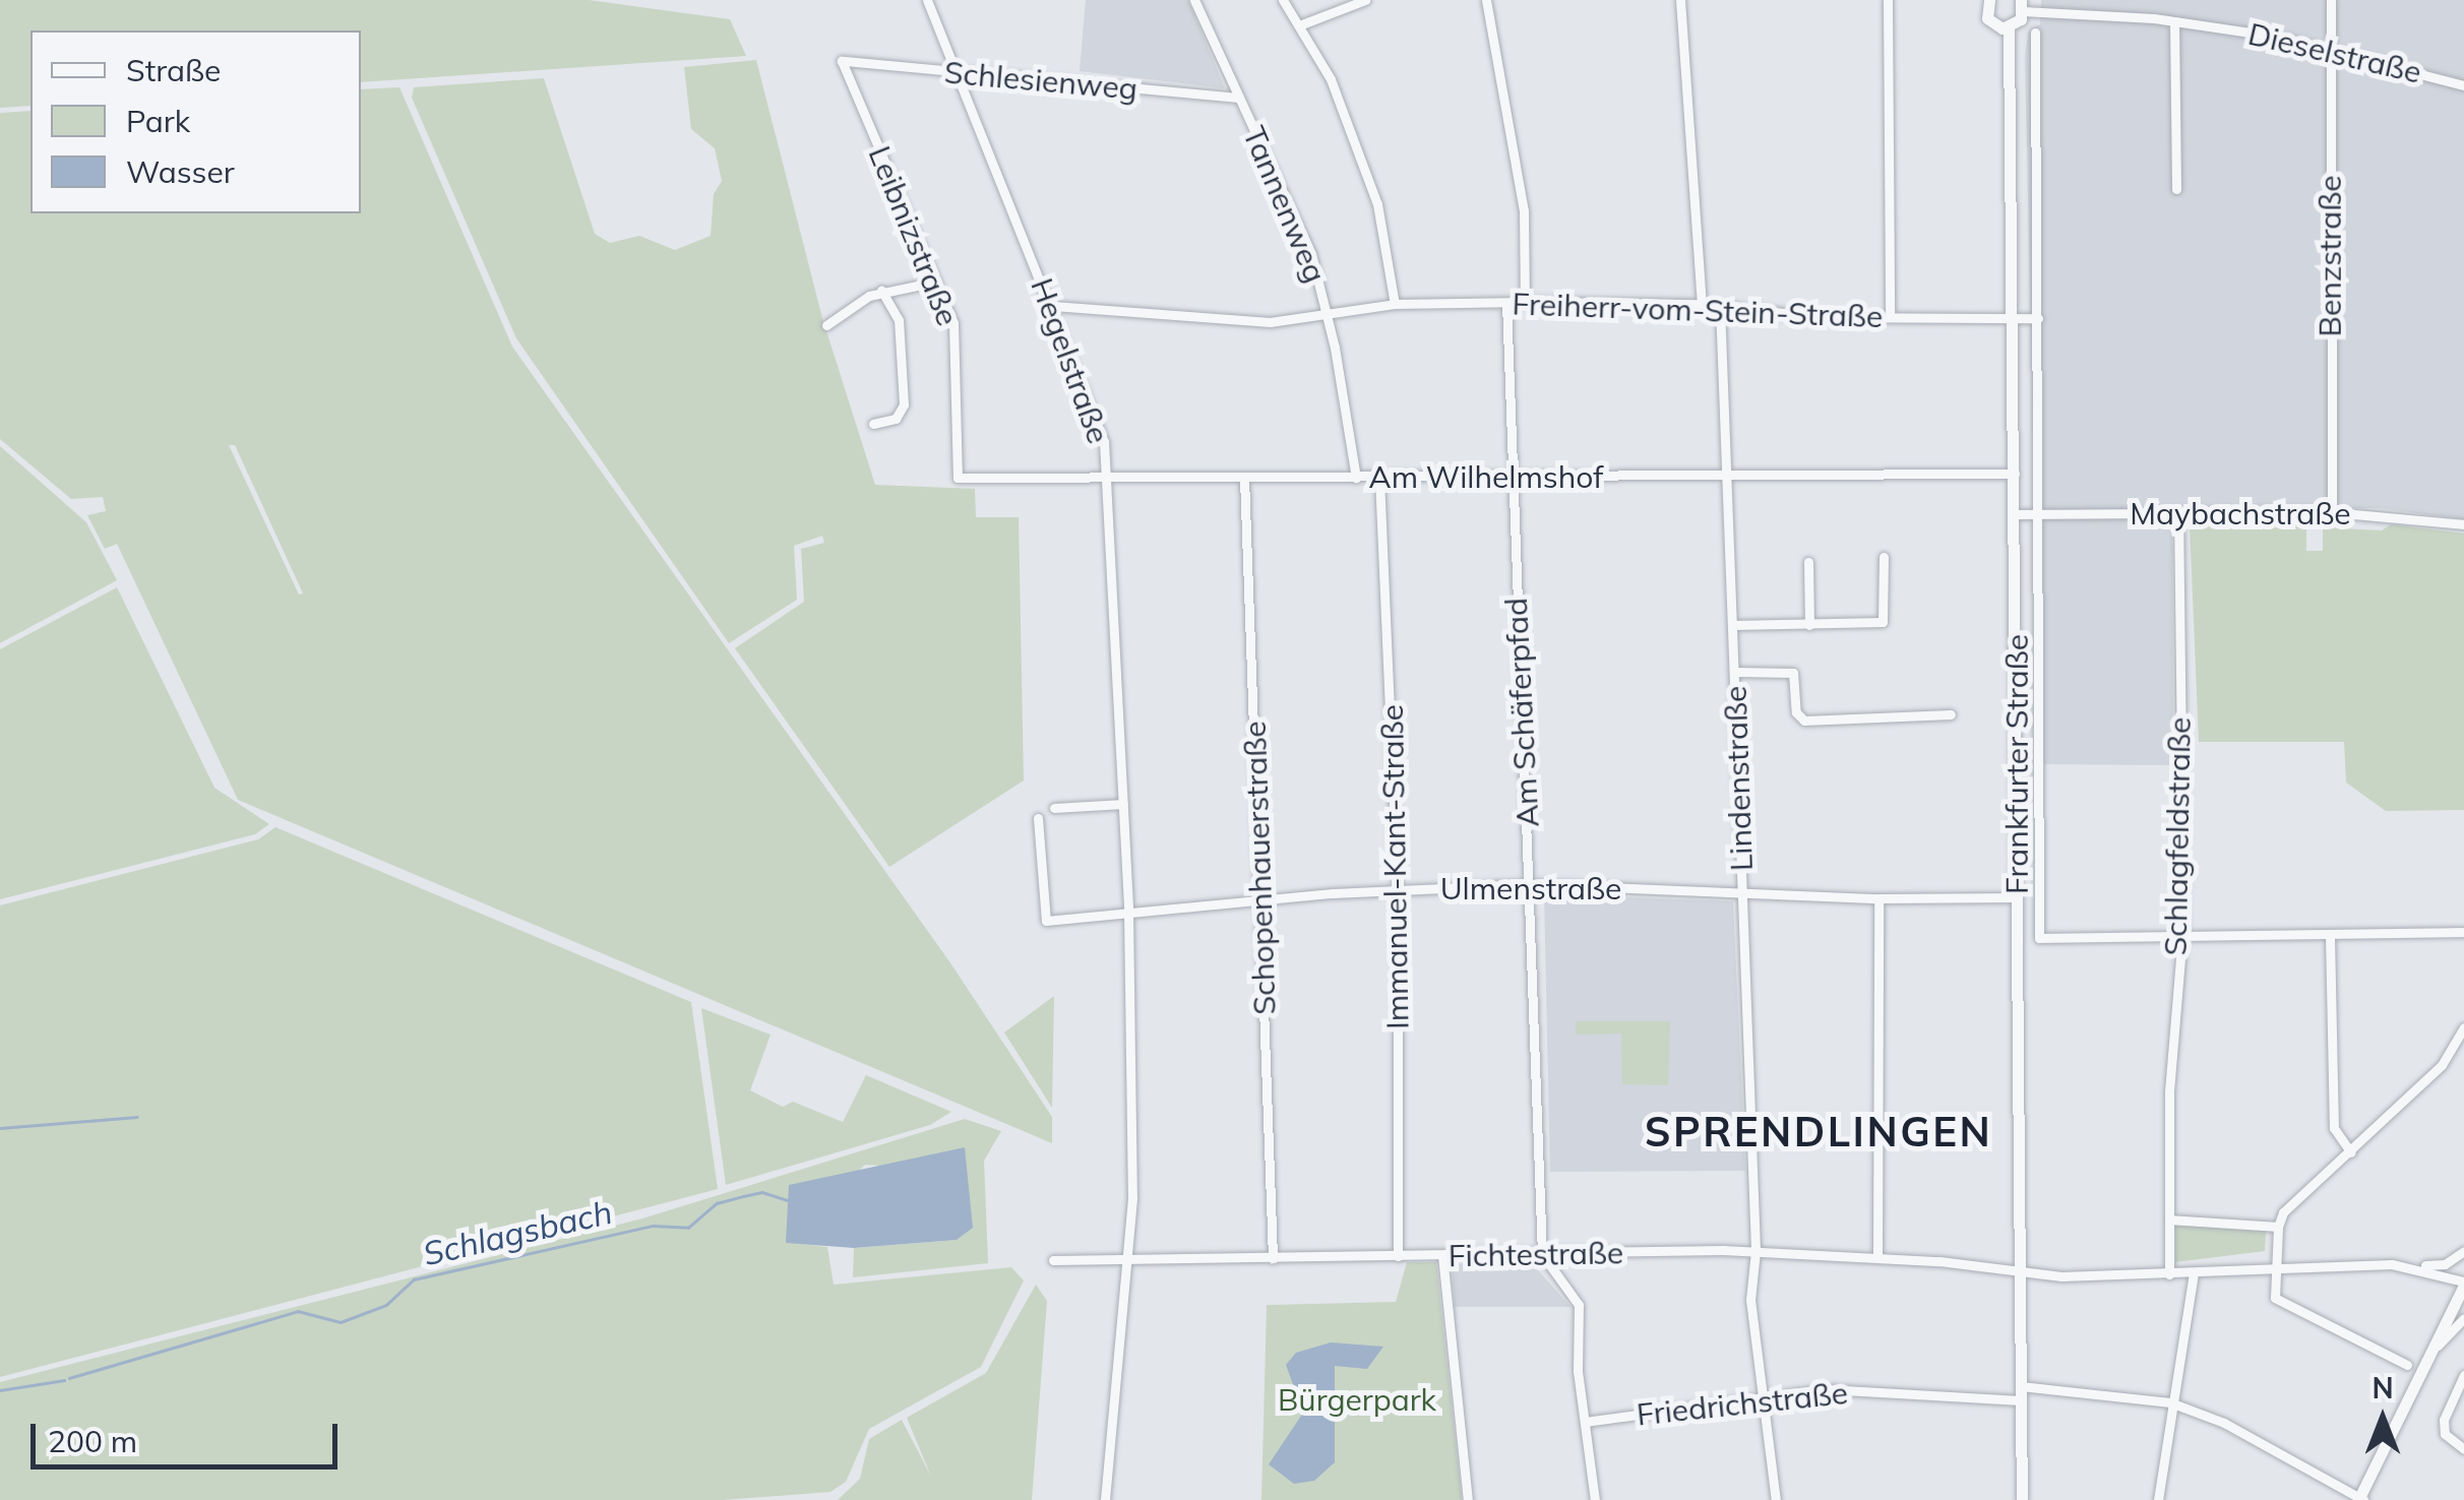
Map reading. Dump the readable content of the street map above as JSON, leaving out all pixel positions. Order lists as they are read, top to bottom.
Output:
{
  "streets": {
    "street": [
      "Dieselstraße",
      "Schlesienweg",
      "Tannenweg",
      "Leibnizstraße",
      "Benzstraße",
      "Freiherr-vom-Stein-Straße",
      "Hegelstraße",
      "Am Wilhelmshof",
      "Maybachstraße",
      "Am Schäferpfad",
      "Frankfurter Straße",
      "Lindenstraße",
      "Schlagfeldstraße",
      "Immanuel-Kant-Straße",
      "Schopenhauerstraße",
      "Ulmenstraße",
      "Fichtestraße",
      "Friedrichstraße"
    ]
  },
  "crossings": [
    ["Dieselstraße", "Benzstraße"],
    ["Schlesienweg", "Tannenweg"],
    ["Schlesienweg", "Leibnizstraße"],
    ["Schlesienweg", "Hegelstraße"],
    ["Tannenweg", "Freiherr-vom-Stein-Straße"],
    ["Tannenweg", "Am Wilhelmshof"],
    ["Leibnizstraße", "Am Wilhelmshof"],
    ["Benzstraße", "Maybachstraße"],
    ["Freiherr-vom-Stein-Straße", "Hegelstraße"],
    ["Freiherr-vom-Stein-Straße", "Am Schäferpfad"],
    ["Freiherr-vom-Stein-Straße", "Frankfurter Straße"],
    ["Freiherr-vom-Stein-Straße", "Lindenstraße"],
    ["Hegelstraße", "Am Wilhelmshof"],
    ["Hegelstraße", "Ulmenstraße"],
    ["Hegelstraße", "Fichtestraße"],
    ["Am Wilhelmshof", "Am Schäferpfad"],
    ["Am Wilhelmshof", "Frankfurter Straße"],
    ["Am Wilhelmshof", "Lindenstraße"],
    ["Am Wilhelmshof", "Immanuel-Kant-Straße"],
    ["Am Wilhelmshof", "Schopenhauerstraße"],
    ["Maybachstraße", "Frankfurter Straße"],
    ["Maybachstraße", "Schlagfeldstraße"],
    ["Am Schäferpfad", "Ulmenstraße"],
    ["Am Schäferpfad", "Fichtestraße"],
    ["Frankfurter Straße", "Schlagfeldstraße"],
    ["Frankfurter Straße", "Ulmenstraße"],
    ["Frankfurter Straße", "Fichtestraße"],
    ["Frankfurter Straße", "Friedrichstraße"],
    ["Lindenstraße", "Ulmenstraße"],
    ["Lindenstraße", "Fichtestraße"],
    ["Lindenstraße", "Friedrichstraße"],
    ["Schlagfeldstraße", "Fichtestraße"],
    ["Immanuel-Kant-Straße", "Ulmenstraße"],
    ["Immanuel-Kant-Straße", "Fichtestraße"],
    ["Schopenhauerstraße", "Ulmenstraße"],
    ["Schopenhauerstraße", "Fichtestraße"]
  ],
  "districts": ["SPRENDLINGEN"],
  "water": ["Schlagsbach"],
  "parks": ["Bürgerpark"],
  "legend": ["Straße", "Park", "Wasser"],
  "scale_bar": "200 m",
  "north": "top"
}
